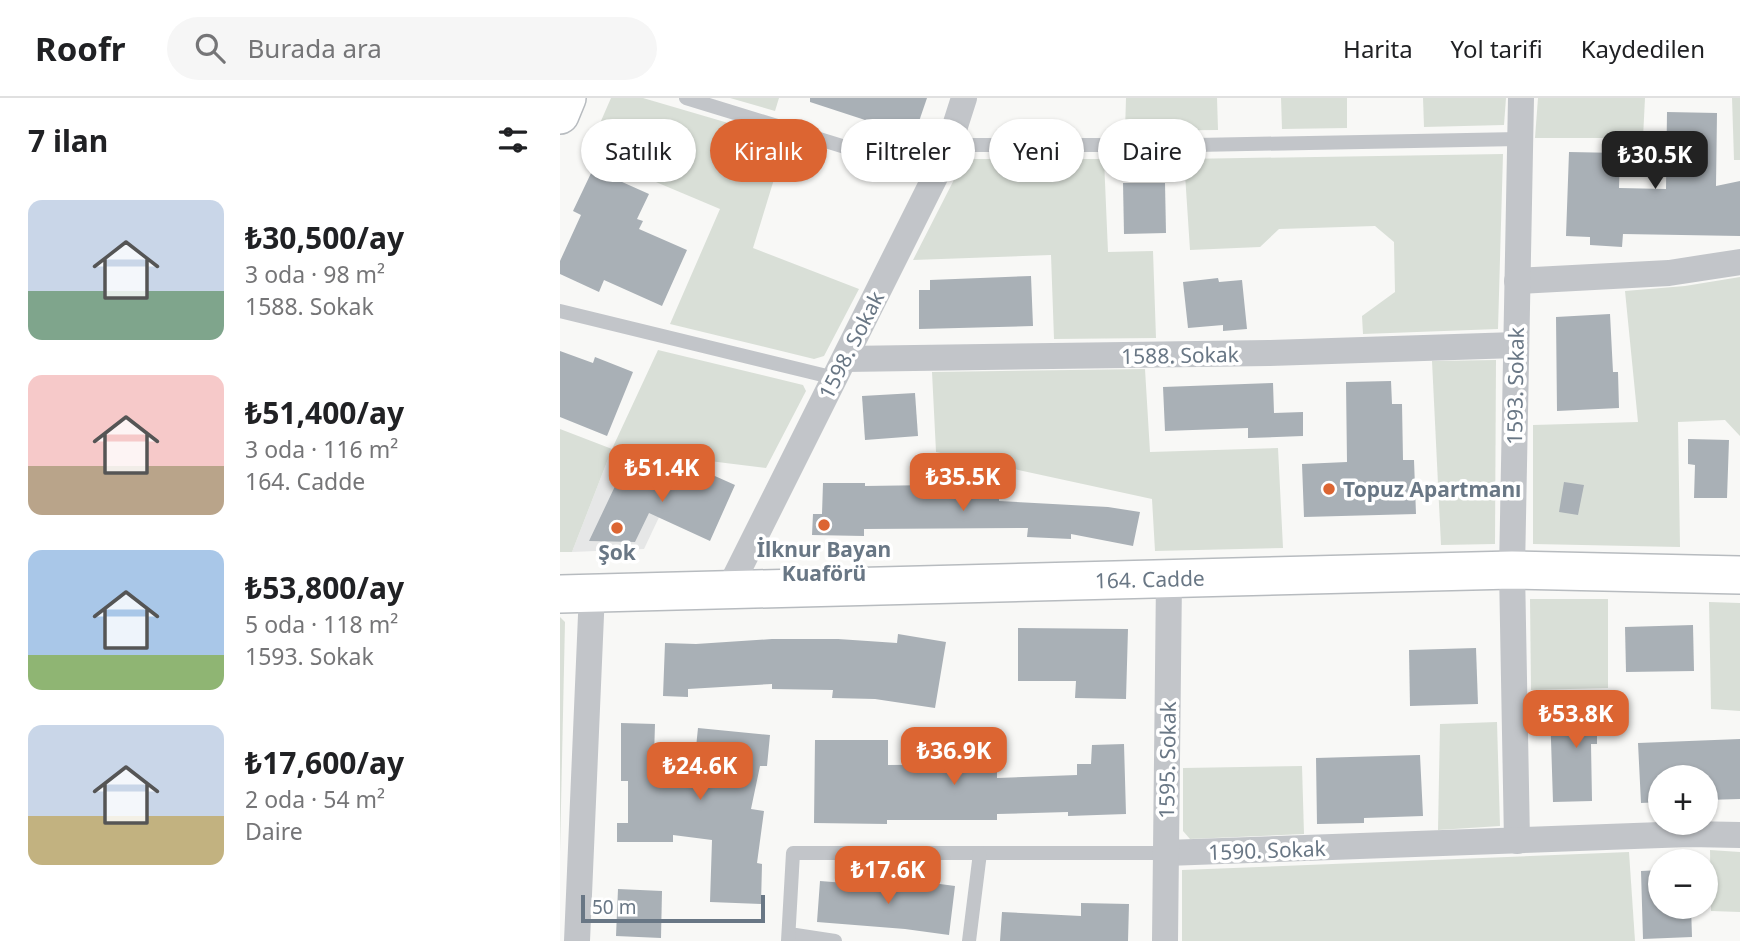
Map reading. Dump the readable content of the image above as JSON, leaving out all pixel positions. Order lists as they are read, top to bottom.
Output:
{
  "streets": {
    "main road": ["164. Cadde"],
    "street": [
      "1598. Sokak",
      "1588. Sokak",
      "1593. Sokak",
      "1595. Sokak",
      "1590. Sokak"
    ]
  },
  "crossings": [
    ["1598. Sokak", "1588. Sokak"],
    ["1598. Sokak", "164. Cadde"],
    ["1588. Sokak", "1593. Sokak"],
    ["1593. Sokak", "164. Cadde"],
    ["1593. Sokak", "1590. Sokak"],
    ["164. Cadde", "1595. Sokak"],
    ["1595. Sokak", "1590. Sokak"]
  ],
  "places": ["Topuz Apartmanı", "İlknur Bayan Kuaförü", "Şok"],
  "scale_bar": "50 m",
  "page": {
    "header": "Roofr",
    "search": "Burada ara",
    "nav": ["Harita", "Yol tarifi", "Kaydedilen"],
    "heading": "7 ilan",
    "chip": [
      "Satılık",
      "Kiralık",
      "Filtreler",
      "Yeni",
      "Daire"
    ],
    "price": [
      "₺30.5K",
      "₺51.4K",
      "₺35.5K",
      "₺53.8K",
      "₺36.9K",
      "₺24.6K",
      "₺17.6K"
    ],
    "list": [
      {
        "name": "₺30,500/ay",
        "note": "3 oda · 98 m² · 1588. Sokak"
      },
      {
        "name": "₺51,400/ay",
        "note": "3 oda · 116 m² · 164. Cadde"
      },
      {
        "name": "₺53,800/ay",
        "note": "5 oda · 118 m² · 1593. Sokak"
      },
      {
        "name": "₺17,600/ay",
        "note": "2 oda · 54 m² · Daire"
      }
    ],
    "map_buttons": ["+", "−"],
    "scale": "50 m"
  }
}
